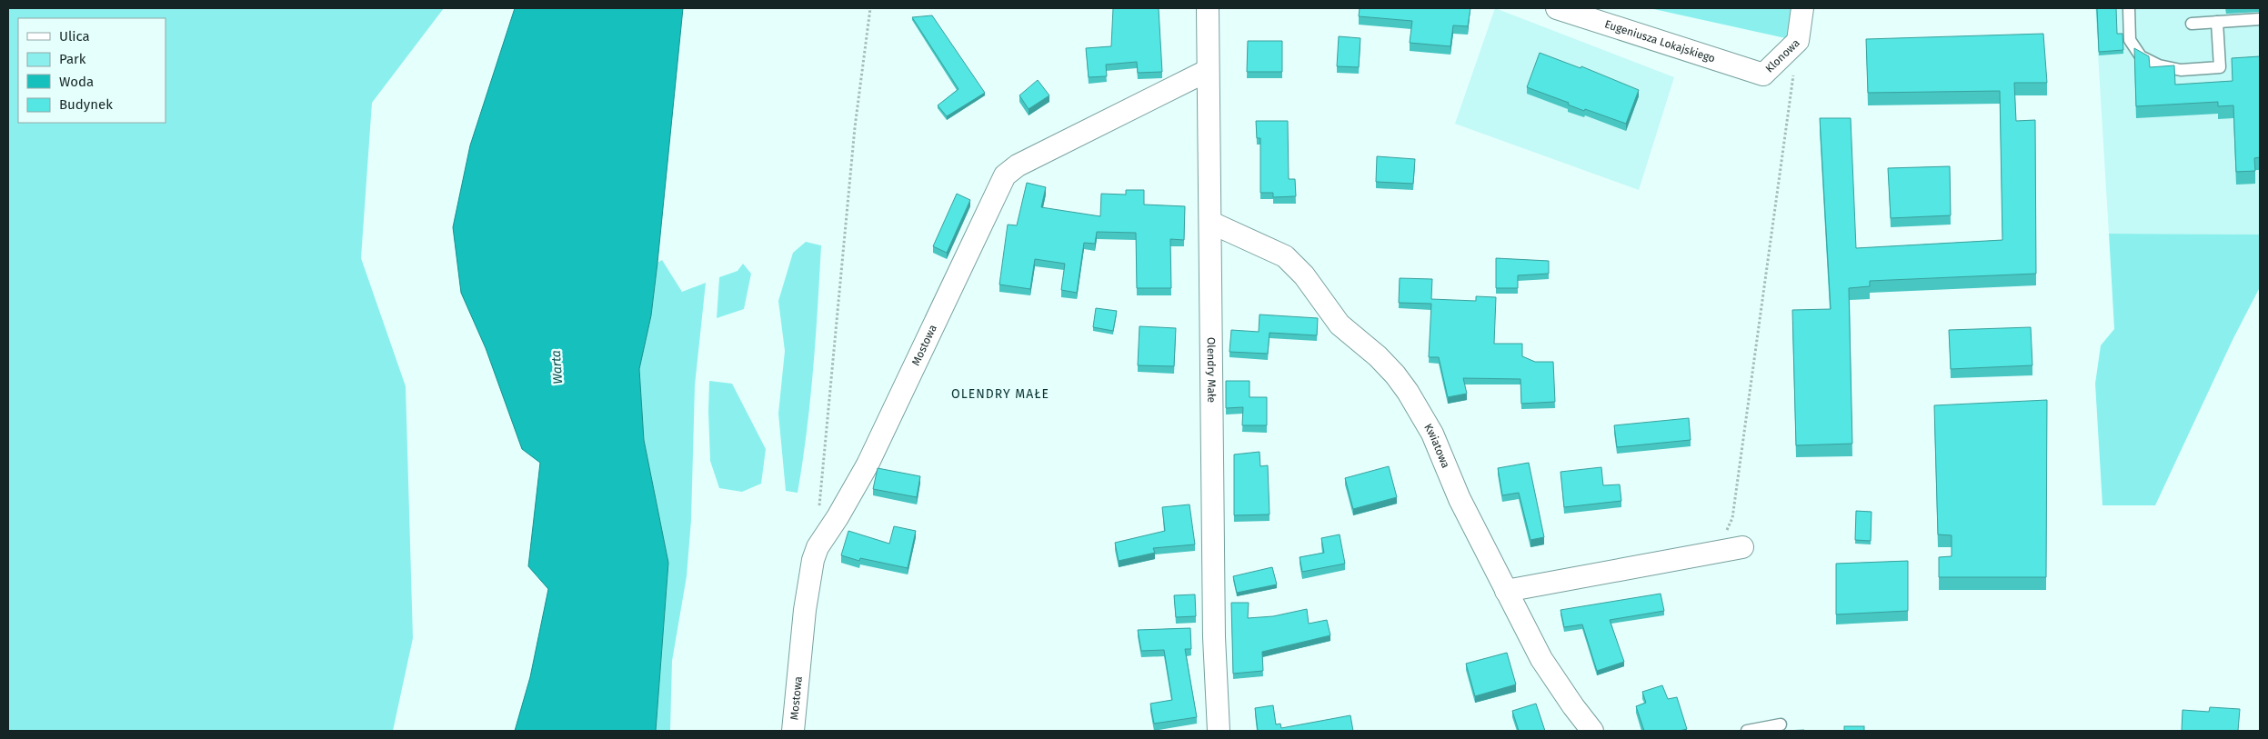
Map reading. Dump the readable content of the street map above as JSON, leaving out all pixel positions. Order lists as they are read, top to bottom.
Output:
{
  "streets": {
    "street": [
      "Eugeniusza Lokajskiego",
      "Klonowa",
      "Mostowa",
      "Olendry Małe",
      "Kwiatowa"
    ]
  },
  "crossings": [
    ["Eugeniusza Lokajskiego", "Klonowa"],
    ["Mostowa", "Olendry Małe"],
    ["Olendry Małe", "Kwiatowa"]
  ],
  "districts": ["OLENDRY MAŁE"],
  "water": ["Warta"],
  "legend": [
    "Ulica",
    "Park",
    "Woda",
    "Budynek"
  ]
}
